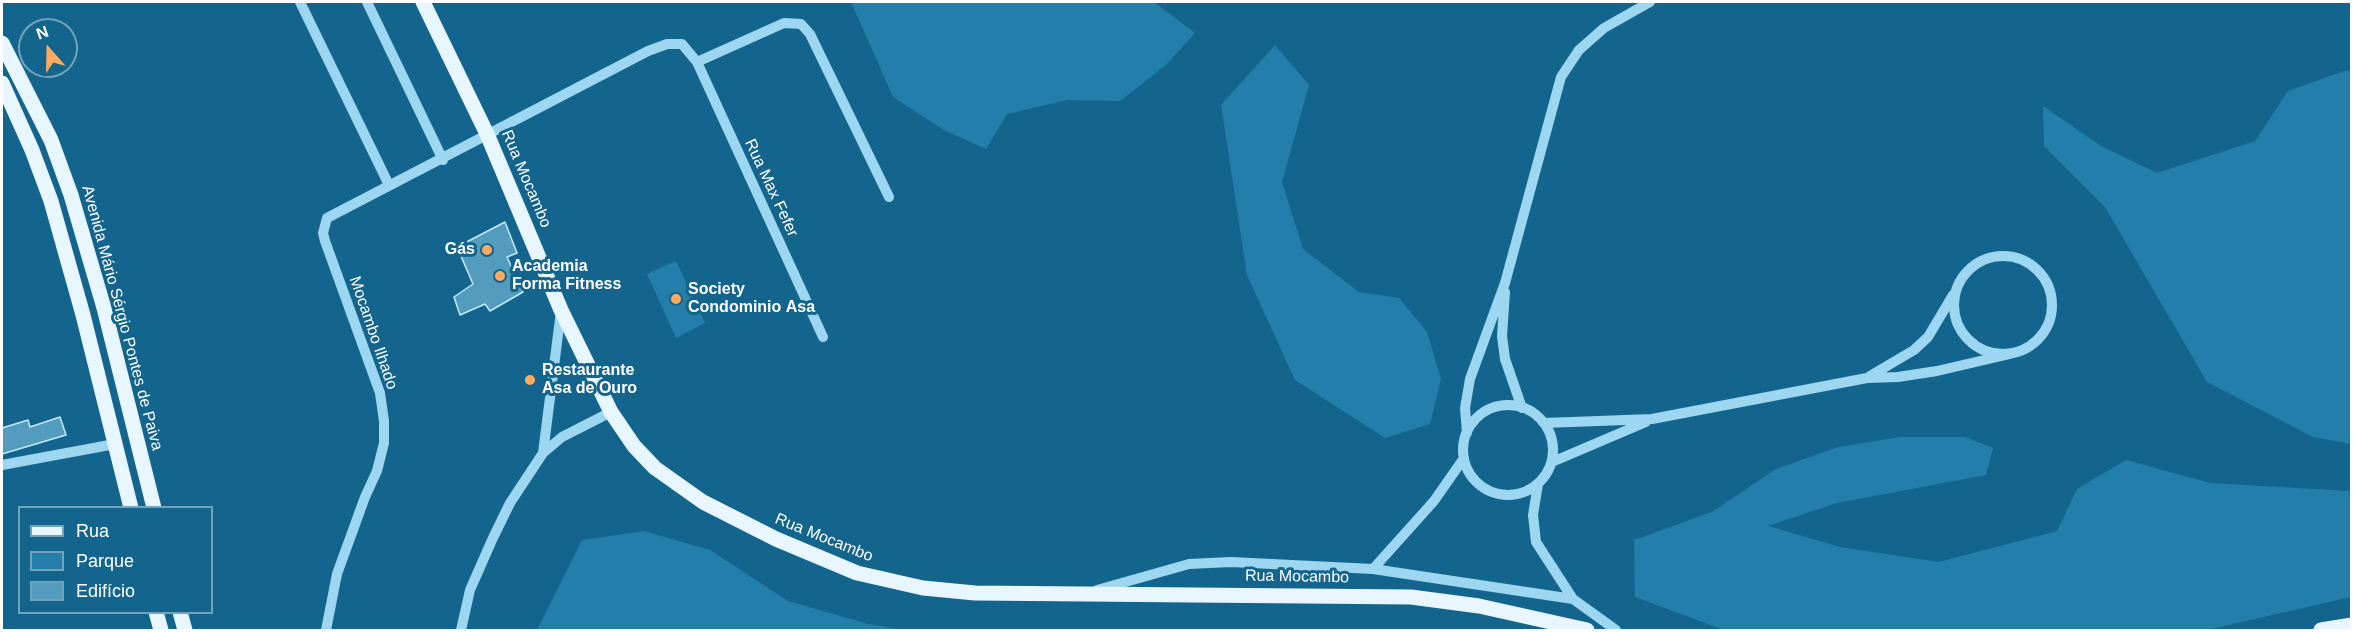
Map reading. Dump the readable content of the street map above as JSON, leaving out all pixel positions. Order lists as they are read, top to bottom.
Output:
{
  "streets": {
    "main road": ["Rua Mocambo", "Avenida Mário Sérgio Pontes de Paiva"],
    "street": ["Rua Max Fefer", "Mocambo Ilhado"]
  },
  "crossings": [
    ["Rua Mocambo", "Rua Max Fefer"]
  ],
  "places": [
    "Gás",
    "Academia Forma Fitness",
    "Society Condominio Asa",
    "Restaurante Asa de Ouro"
  ],
  "legend": ["Rua", "Parque", "Edifício"],
  "north": "top"
}
